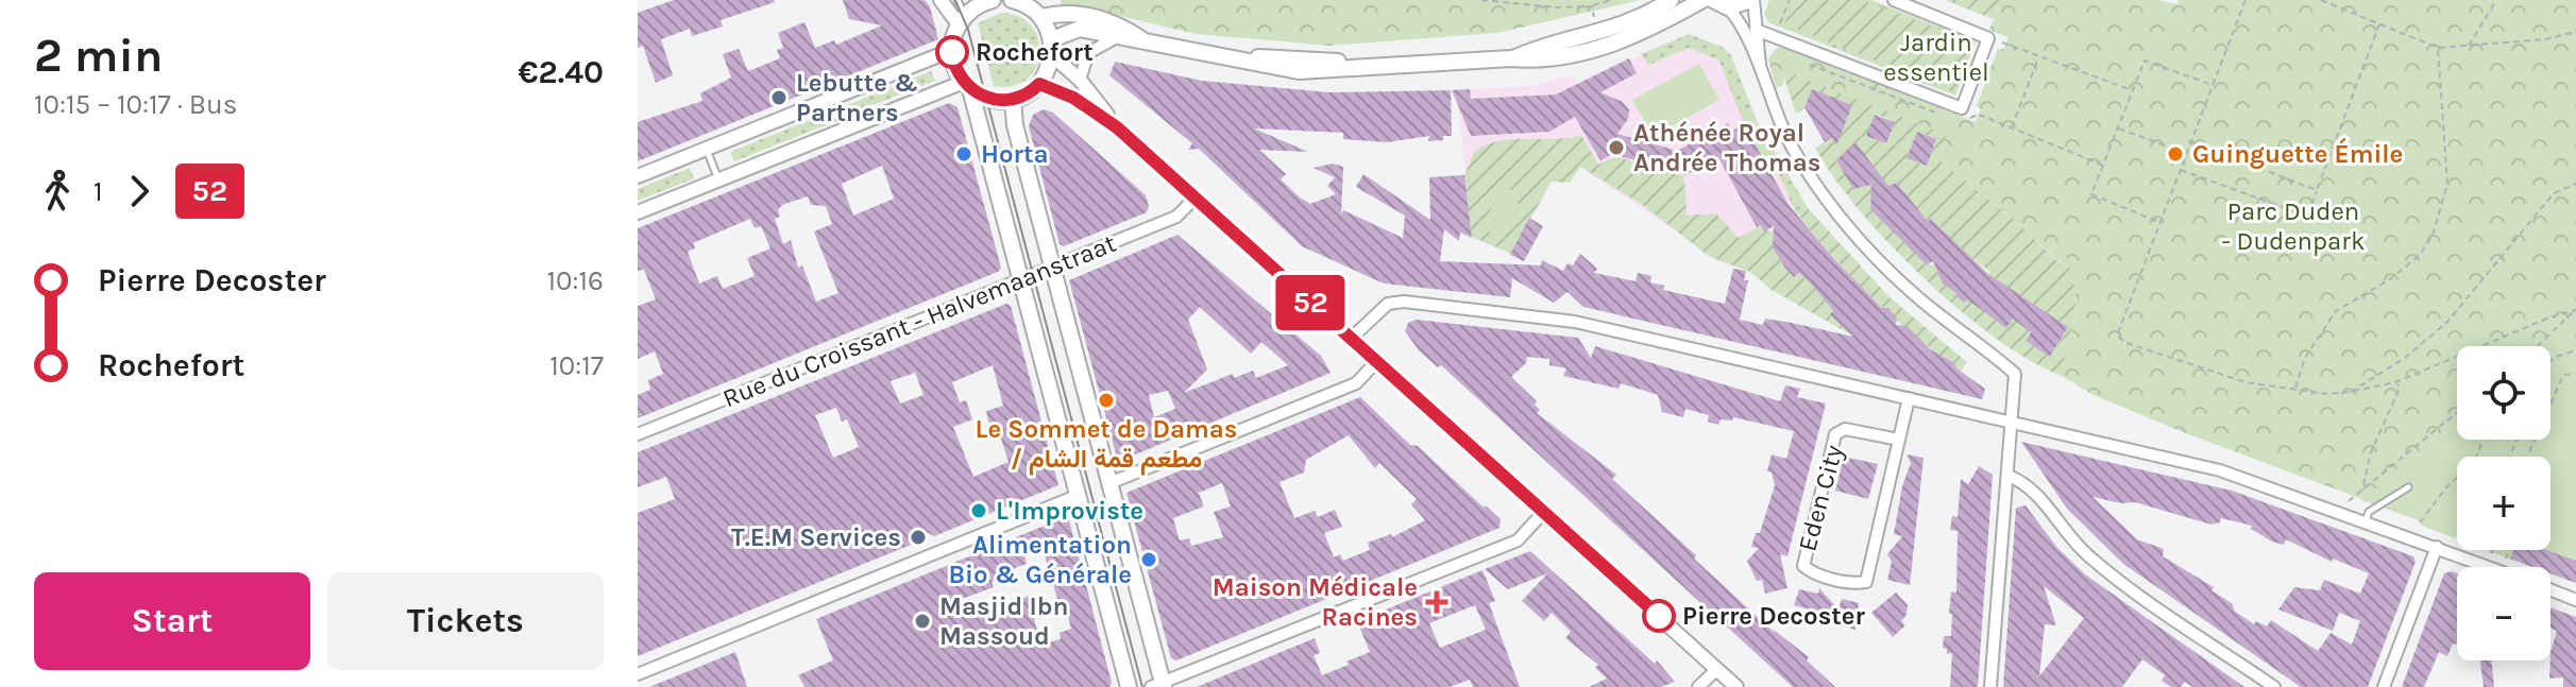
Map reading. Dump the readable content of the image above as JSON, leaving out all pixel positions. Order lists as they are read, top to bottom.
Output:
{
  "streets": {
    "street": ["Rue du Croissant - Halvemaanstraat", "Eden City"]
  },
  "parks": ["Jardin essentiel", "Parc Duden - Dudenpark"],
  "places": {
    "other": [
      "Rochefort",
      "Lebutte & Partners",
      "Athénée Royal Andrée Thomas",
      "Horta",
      "Guinguette Émile",
      "Le Sommet de Damas / مطعم قمة الشام",
      "L'Improviste",
      "T.E.M Services",
      "Alimentation Bio & Générale",
      "Pierre Decoster",
      "Masjid Ibn Massoud"
    ],
    "health": ["Maison Médicale Racines"]
  },
  "lines": ["bus line 52"],
  "page": {
    "heading": ["2 min", "10:15 – 10:17 · Bus", "€2.40"],
    "on_map": "52",
    "legs": ["1", "52"],
    "list": [
      {
        "name": "Pierre Decoster",
        "value": "10:16"
      },
      {
        "name": "Rochefort",
        "value": "10:17"
      }
    ],
    "map_buttons": ["+", "−"],
    "buttons": ["Start", "Tickets"]
  }
}
